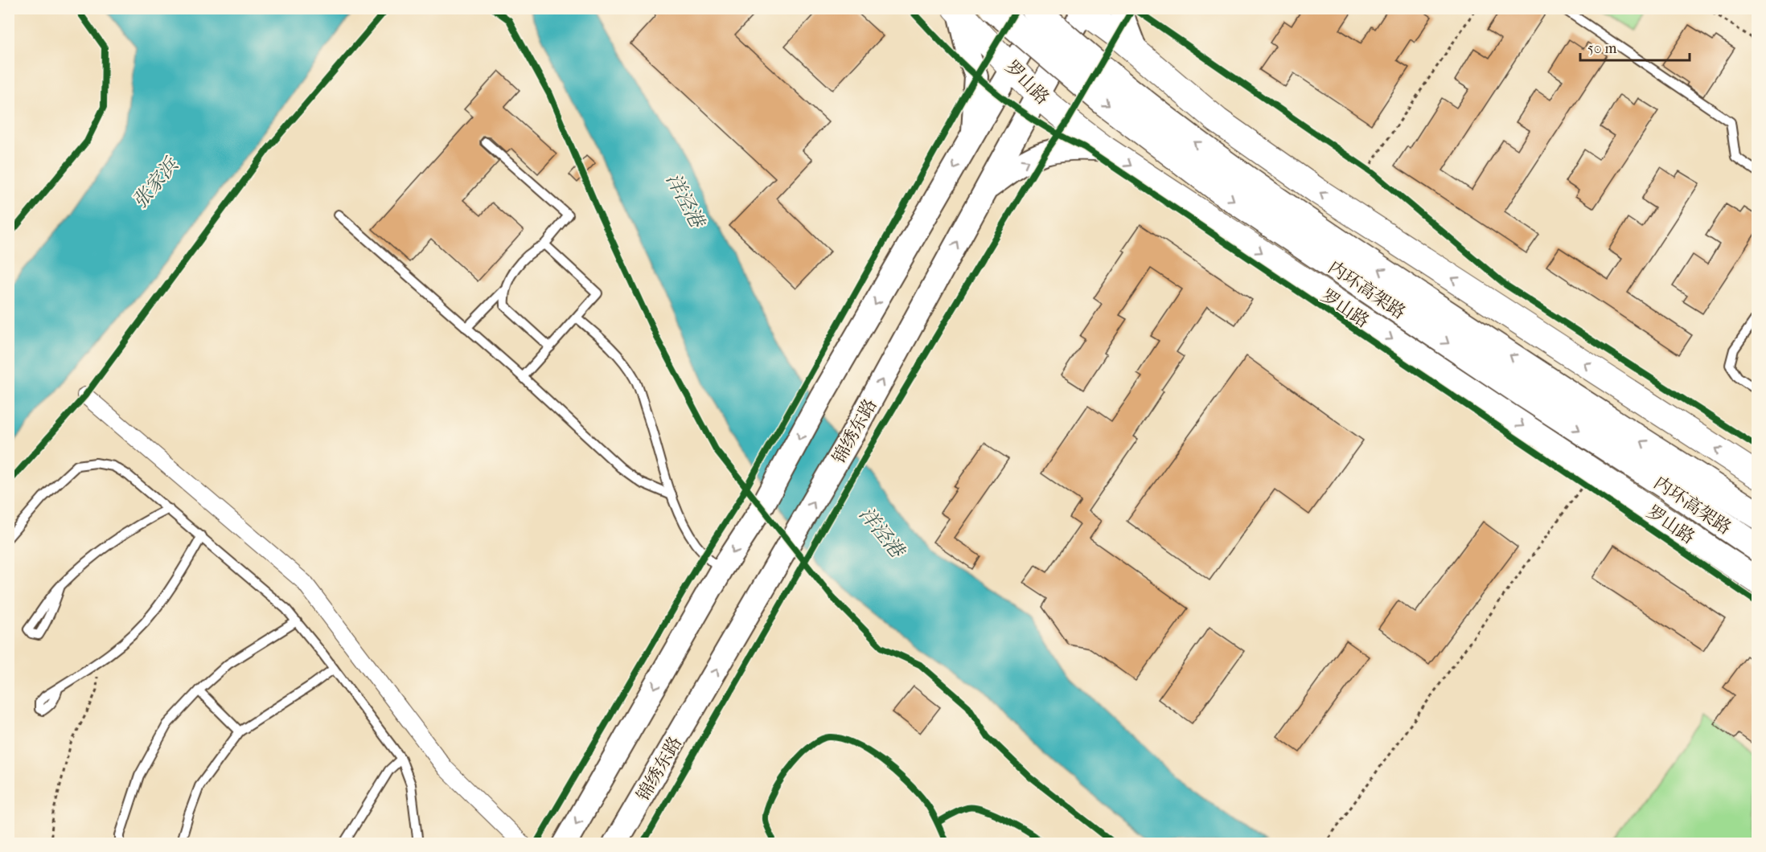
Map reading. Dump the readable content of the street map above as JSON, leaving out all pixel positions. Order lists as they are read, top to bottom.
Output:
{
  "streets": {
    "highway": ["内环高架路"],
    "main road": ["罗山路", "锦绣东路"]
  },
  "crossings": [
    ["罗山路", "锦绣东路"]
  ],
  "water": ["张家浜", "洋泾港"],
  "scale_bar": "50 m"
}
